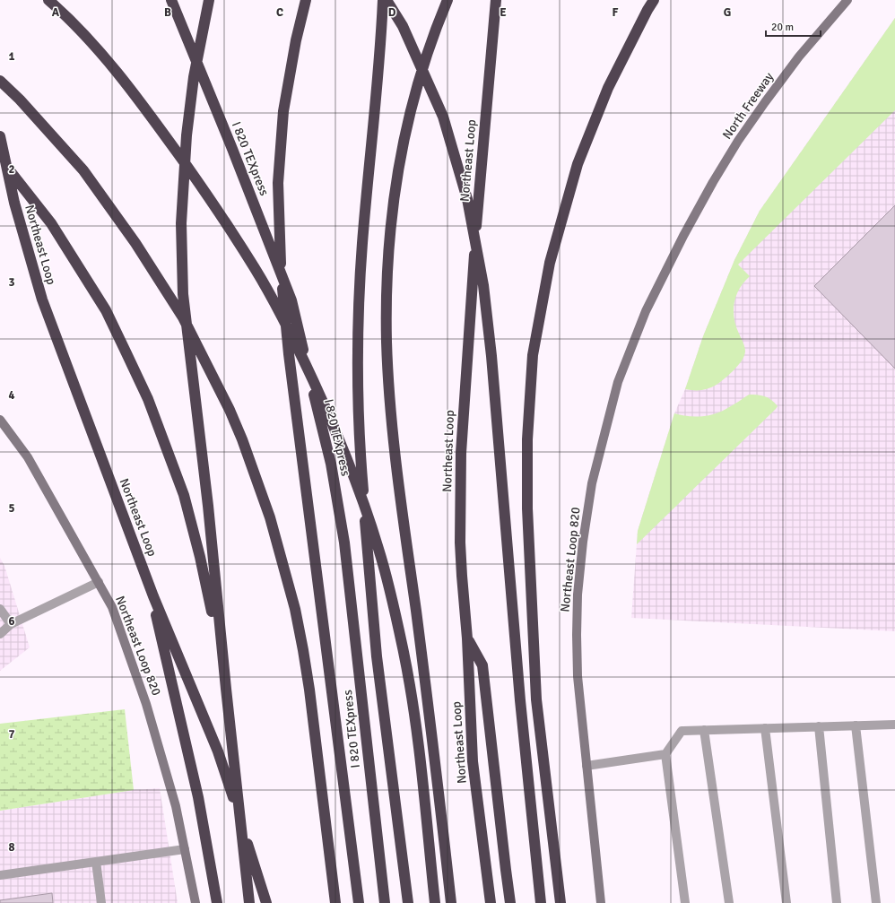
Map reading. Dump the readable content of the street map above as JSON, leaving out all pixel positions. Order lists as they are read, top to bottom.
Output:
{
  "streets": {
    "highway": ["I 820 TEXpress", "Northeast Loop"],
    "main road": ["North Freeway", "Northeast Loop 820"]
  },
  "crossings": [
    ["North Freeway", "Northeast Loop 820"]
  ],
  "scale_bar": "20 m",
  "grid": {
    "columns": [
      "A",
      "B",
      "C",
      "D",
      "E",
      "F",
      "G"
    ],
    "rows": [
      "1",
      "2",
      "3",
      "4",
      "5",
      "6",
      "7",
      "8"
    ]
  }
}
